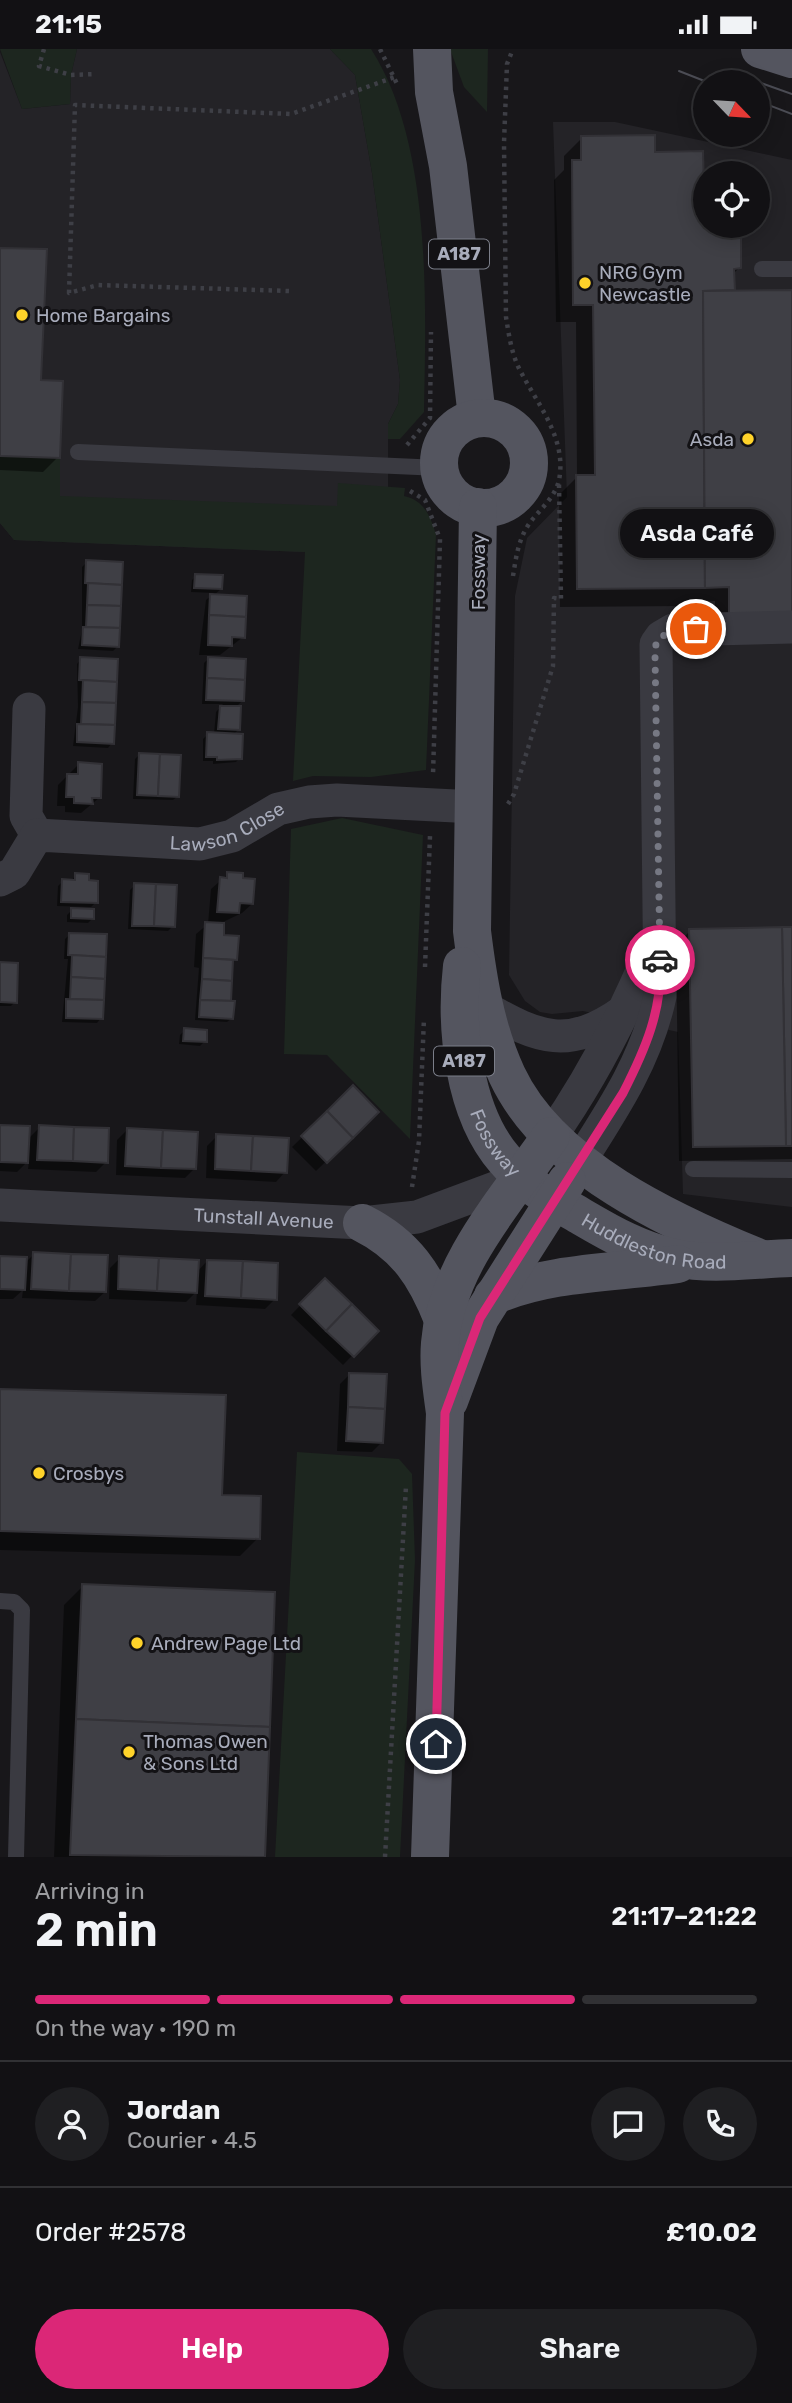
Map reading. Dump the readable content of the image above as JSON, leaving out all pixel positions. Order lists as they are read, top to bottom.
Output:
{
  "streets": {
    "main road": ["A187", "Fossway", "Huddleston Road"],
    "street": ["Lawson Close", "Tunstall Avenue"]
  },
  "crossings": [
    ["A187", "Fossway"],
    ["Fossway", "Lawson Close"],
    ["Fossway", "Tunstall Avenue"],
    ["Fossway", "Huddleston Road"],
    ["Tunstall Avenue", "Huddleston Road"]
  ],
  "places": [
    "NRG Gym Newcastle",
    "Home Bargains",
    "Asda",
    "Asda Café",
    "Crosbys",
    "Andrew Page Ltd",
    "Thomas Owen & Sons Ltd"
  ],
  "north": "bottom right",
  "page": {
    "status": "21:15",
    "bubble": "Asda Café",
    "heading": ["2 min", "Arriving in", "21:17–21:22"],
    "panel": [
      "Jordan",
      "Courier · 4.5",
      "Order #2578",
      "£10.02"
    ],
    "bar": "On the way · 190 m",
    "buttons": ["Help", "Share"]
  }
}
